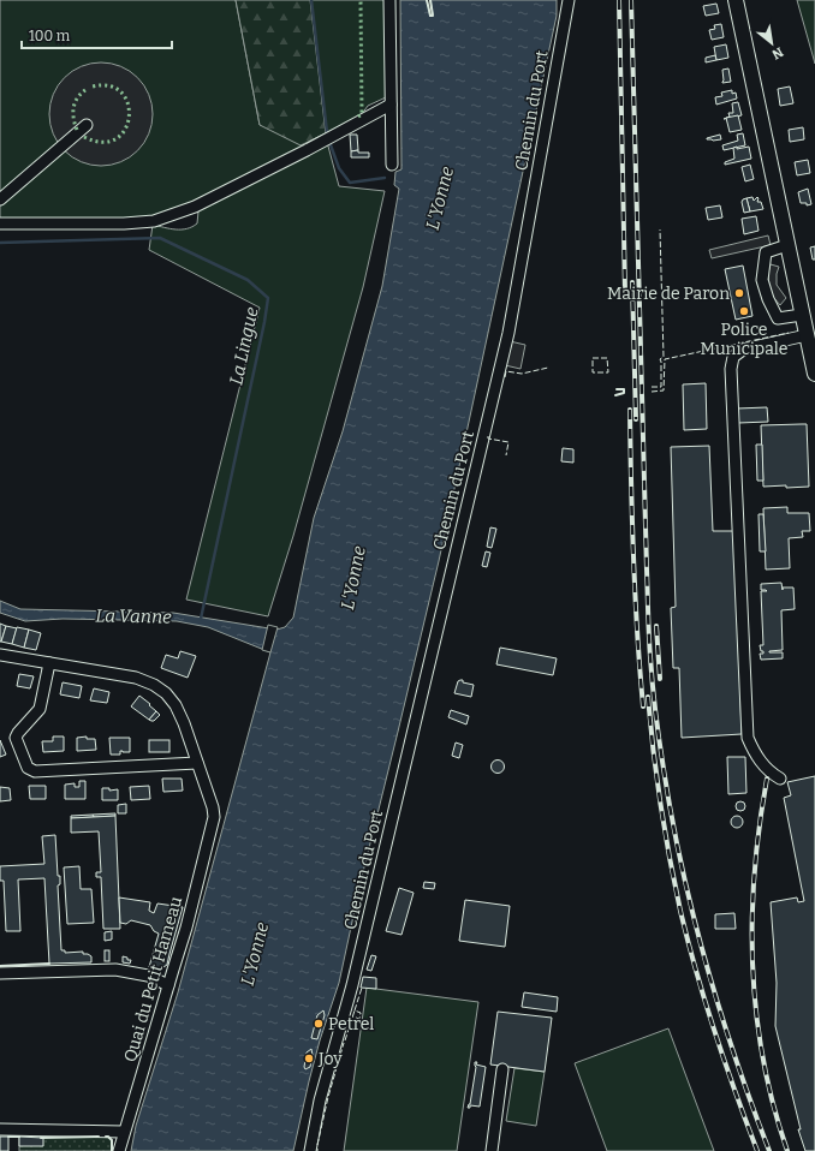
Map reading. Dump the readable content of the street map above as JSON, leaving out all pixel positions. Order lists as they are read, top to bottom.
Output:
{
  "streets": {
    "street": ["Chemin du Port", "Quai du Petit Hameau"]
  },
  "water": ["L'Yonne", "La Lingue", "La Vanne"],
  "places": [
    "Mairie de Paron",
    "Police Municipale",
    "Petrel",
    "Joy"
  ],
  "scale_bar": "100 m",
  "north": "bottom right"
}
